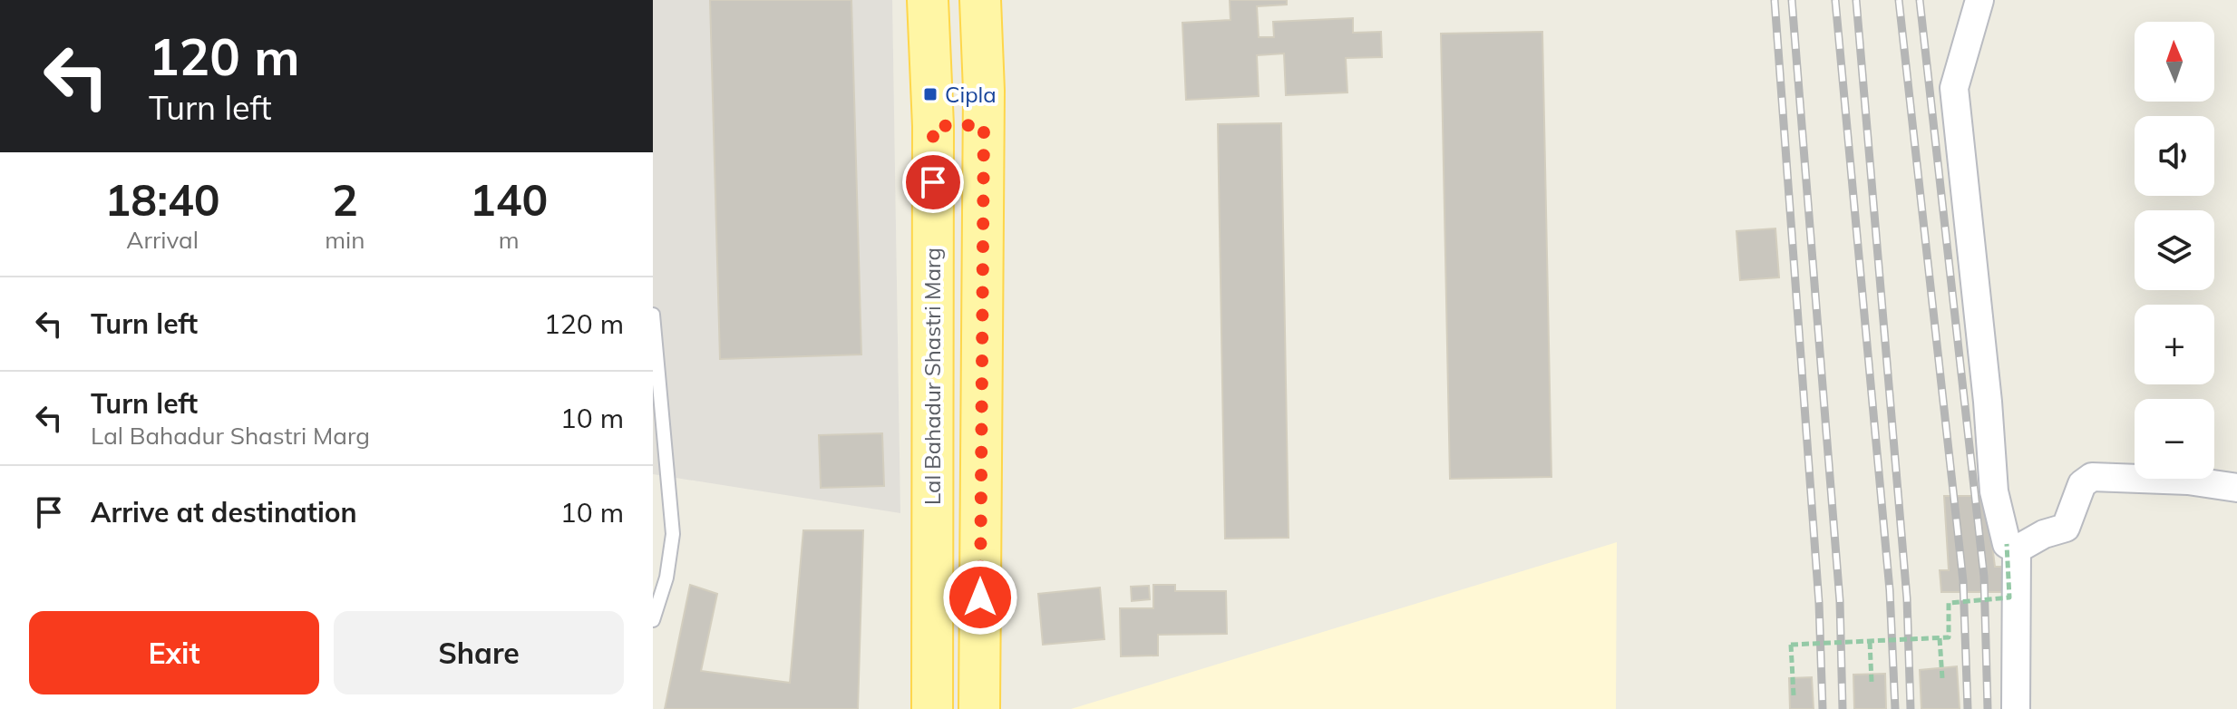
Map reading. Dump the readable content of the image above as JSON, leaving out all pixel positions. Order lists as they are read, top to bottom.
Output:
{
  "streets": {
    "main road": ["Lal Bahadur Shastri Marg"]
  },
  "places": {
    "transit": ["Cipla"]
  },
  "north": "top",
  "page": {
    "turn": ["120 m", "Turn left"],
    "map_buttons": ["+", "−"],
    "eta": [
      "18:40",
      "Arrival",
      "2",
      "min",
      "140",
      "m"
    ],
    "list": [
      {
        "name": "Turn left",
        "value": "120 m"
      },
      {
        "name": "Turn left",
        "note": "Lal Bahadur Shastri Marg",
        "value": "10 m"
      },
      {
        "name": "Arrive at destination",
        "value": "10 m"
      }
    ],
    "buttons": ["Exit", "Share"]
  }
}
